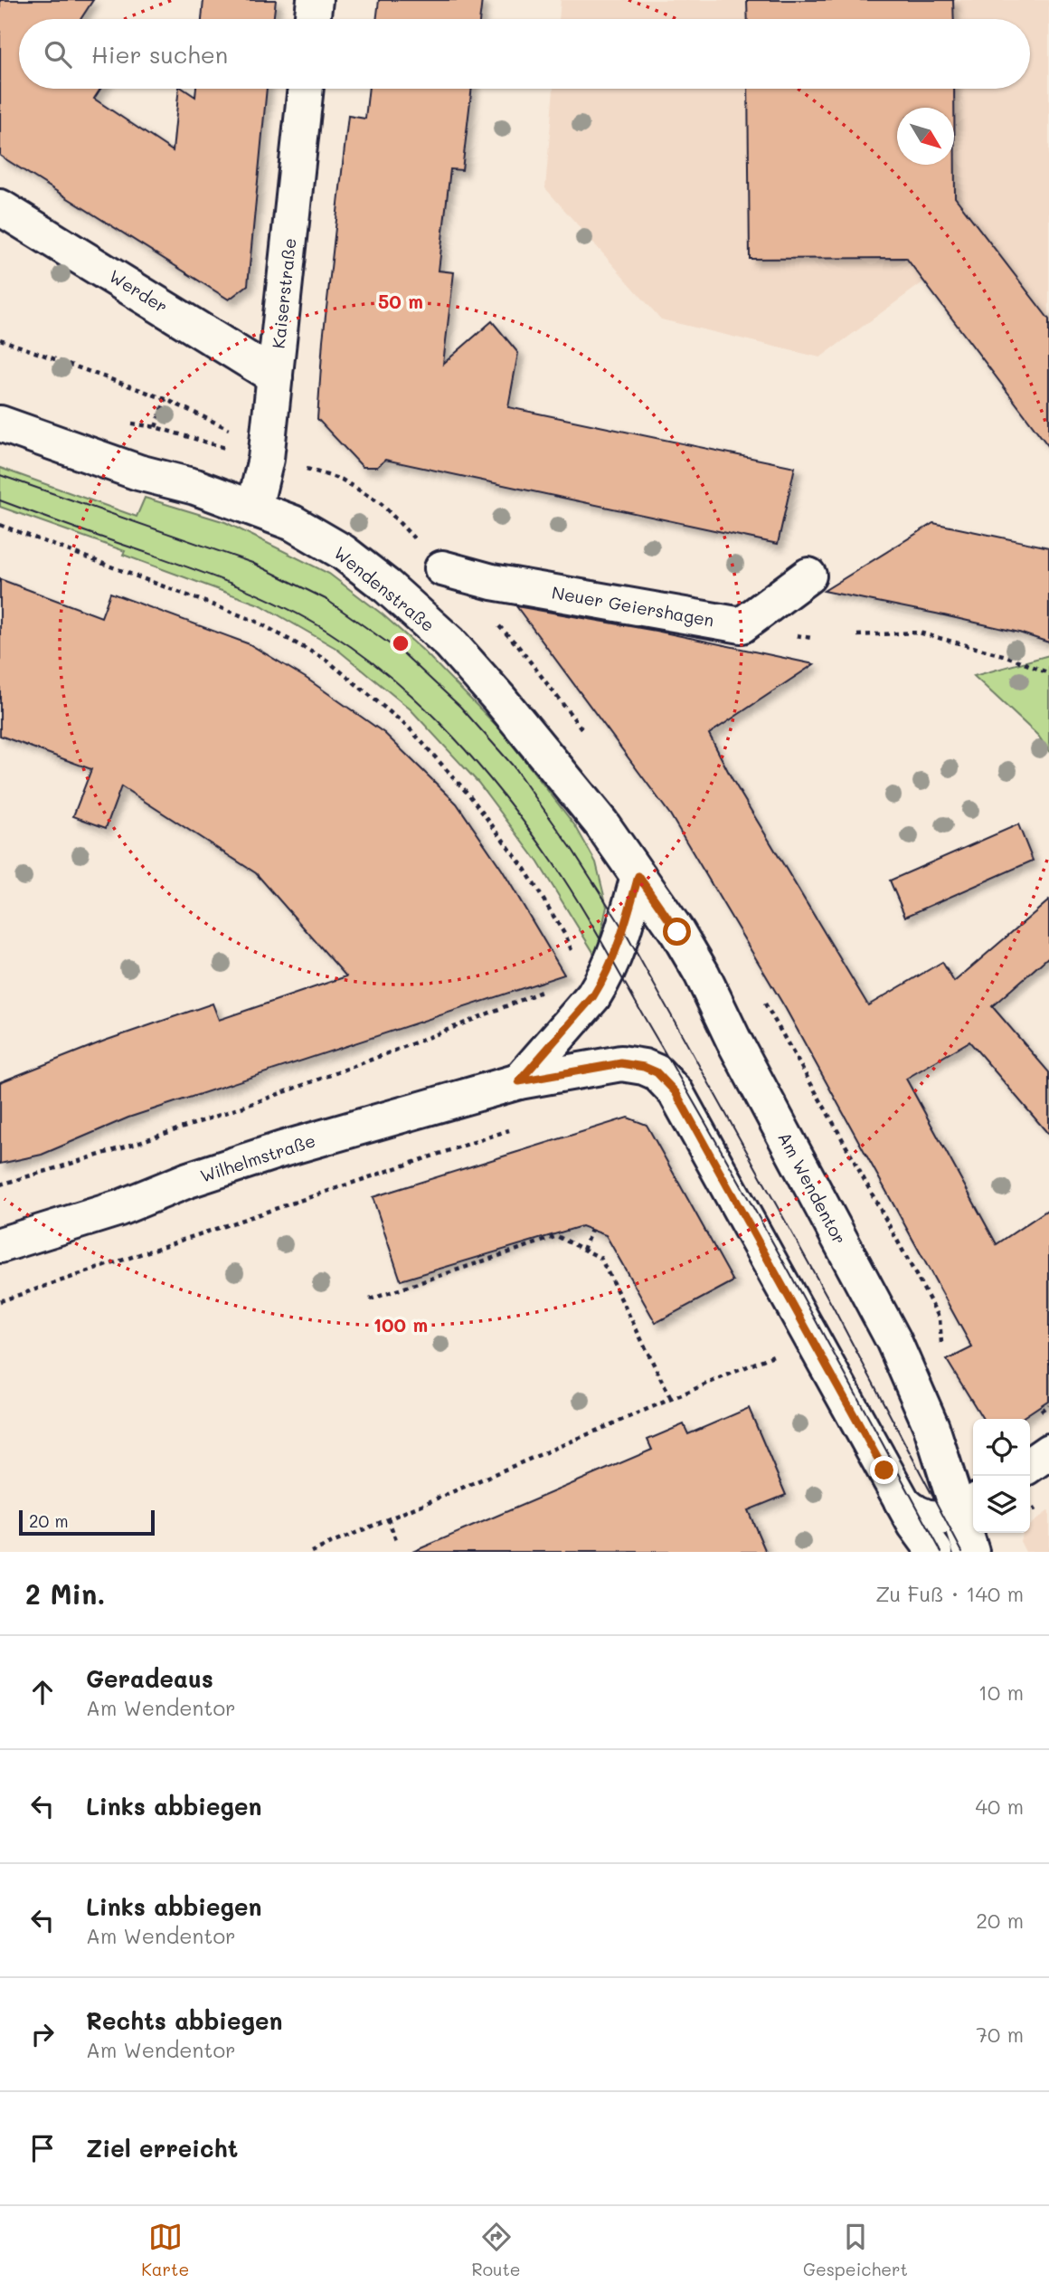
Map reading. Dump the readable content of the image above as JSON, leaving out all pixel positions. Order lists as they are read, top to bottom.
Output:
{
  "streets": {
    "main road": [
      "Werder",
      "Kaiserstraße",
      "Wendenstraße",
      "Neuer Geiershagen",
      "Wilhelmstraße",
      "Am Wendentor"
    ]
  },
  "crossings": [
    ["Werder", "Kaiserstraße"],
    ["Kaiserstraße", "Wendenstraße"],
    ["Wendenstraße", "Am Wendentor"]
  ],
  "scale_bar": "20 m",
  "north": "bottom right",
  "page": {
    "search": "Hier suchen",
    "scale": "20 m",
    "heading": ["2 Min.", "Zu Fuß · 140 m"],
    "list": [
      ["Geradeaus", "Am Wendentor", "10 m"],
      ["Links abbiegen", "40 m"],
      ["Links abbiegen", "Am Wendentor", "20 m"],
      ["Rechts abbiegen", "Am Wendentor", "70 m"],
      "Ziel erreicht"
    ],
    "nav": ["Karte", "Route", "Gespeichert"]
  },
  "rings": ["50 m", "100 m"]
}
